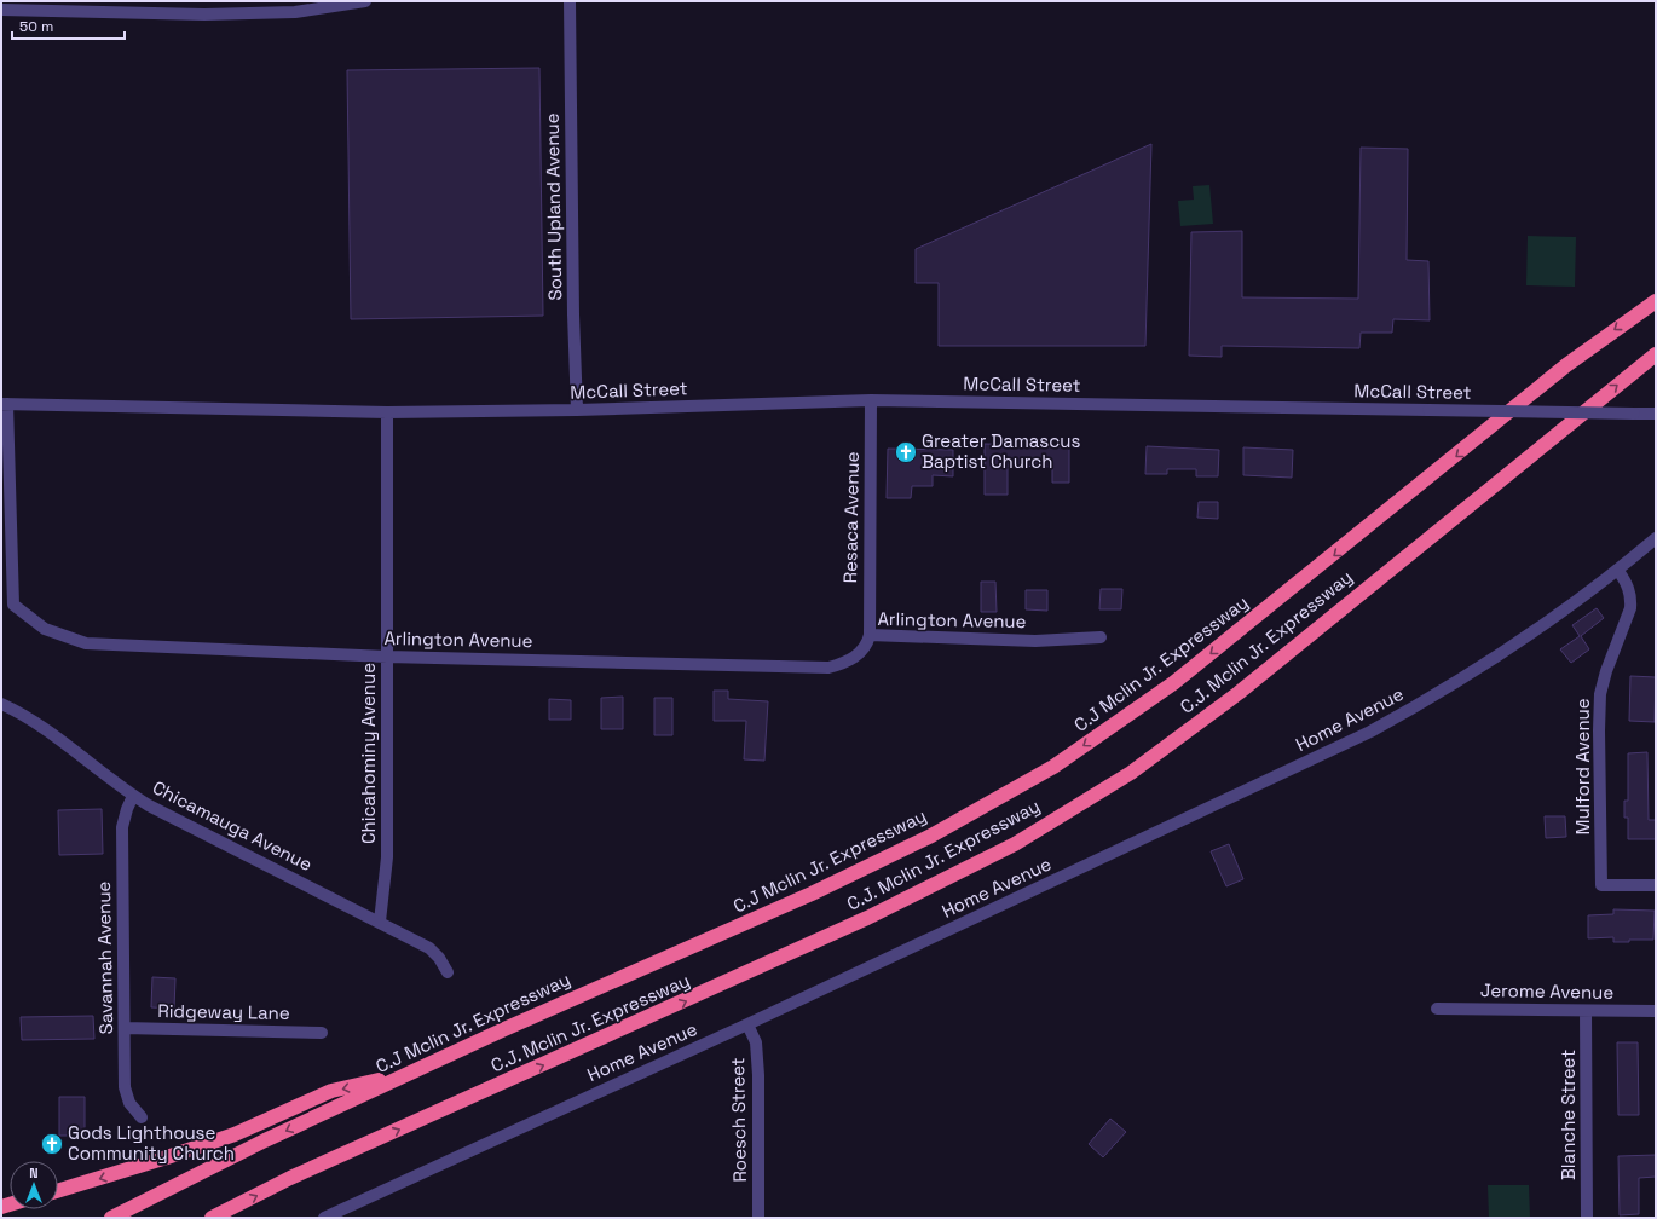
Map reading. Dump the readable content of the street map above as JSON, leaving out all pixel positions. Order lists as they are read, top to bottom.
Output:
{
  "streets": {
    "highway": ["C.J. Mclin Jr. Expressway", "C.J Mclin Jr. Expressway"],
    "street": [
      "South Upland Avenue",
      "McCall Street",
      "Resaca Avenue",
      "Arlington Avenue",
      "Home Avenue",
      "Chicahominy Avenue",
      "Mulford Avenue",
      "Chicamauga Avenue",
      "Savannah Avenue",
      "Jerome Avenue",
      "Ridgeway Lane",
      "Blanche Street",
      "Roesch Street"
    ]
  },
  "crossings": [
    ["South Upland Avenue", "McCall Street"],
    ["McCall Street", "Resaca Avenue"],
    ["McCall Street", "Arlington Avenue"],
    ["McCall Street", "Chicahominy Avenue"],
    ["Resaca Avenue", "Arlington Avenue"],
    ["Arlington Avenue", "Chicahominy Avenue"],
    ["Home Avenue", "Mulford Avenue"],
    ["Home Avenue", "Roesch Street"],
    ["Chicahominy Avenue", "Chicamauga Avenue"],
    ["Chicamauga Avenue", "Savannah Avenue"],
    ["Savannah Avenue", "Ridgeway Lane"],
    ["Jerome Avenue", "Blanche Street"]
  ],
  "one_way": ["C.J. Mclin Jr. Expressway", "C.J Mclin Jr. Expressway"],
  "places": {
    "church": ["Greater Damascus Baptist Church", "Gods Lighthouse Community Church"]
  },
  "scale_bar": "50 m",
  "north": "top"
}
